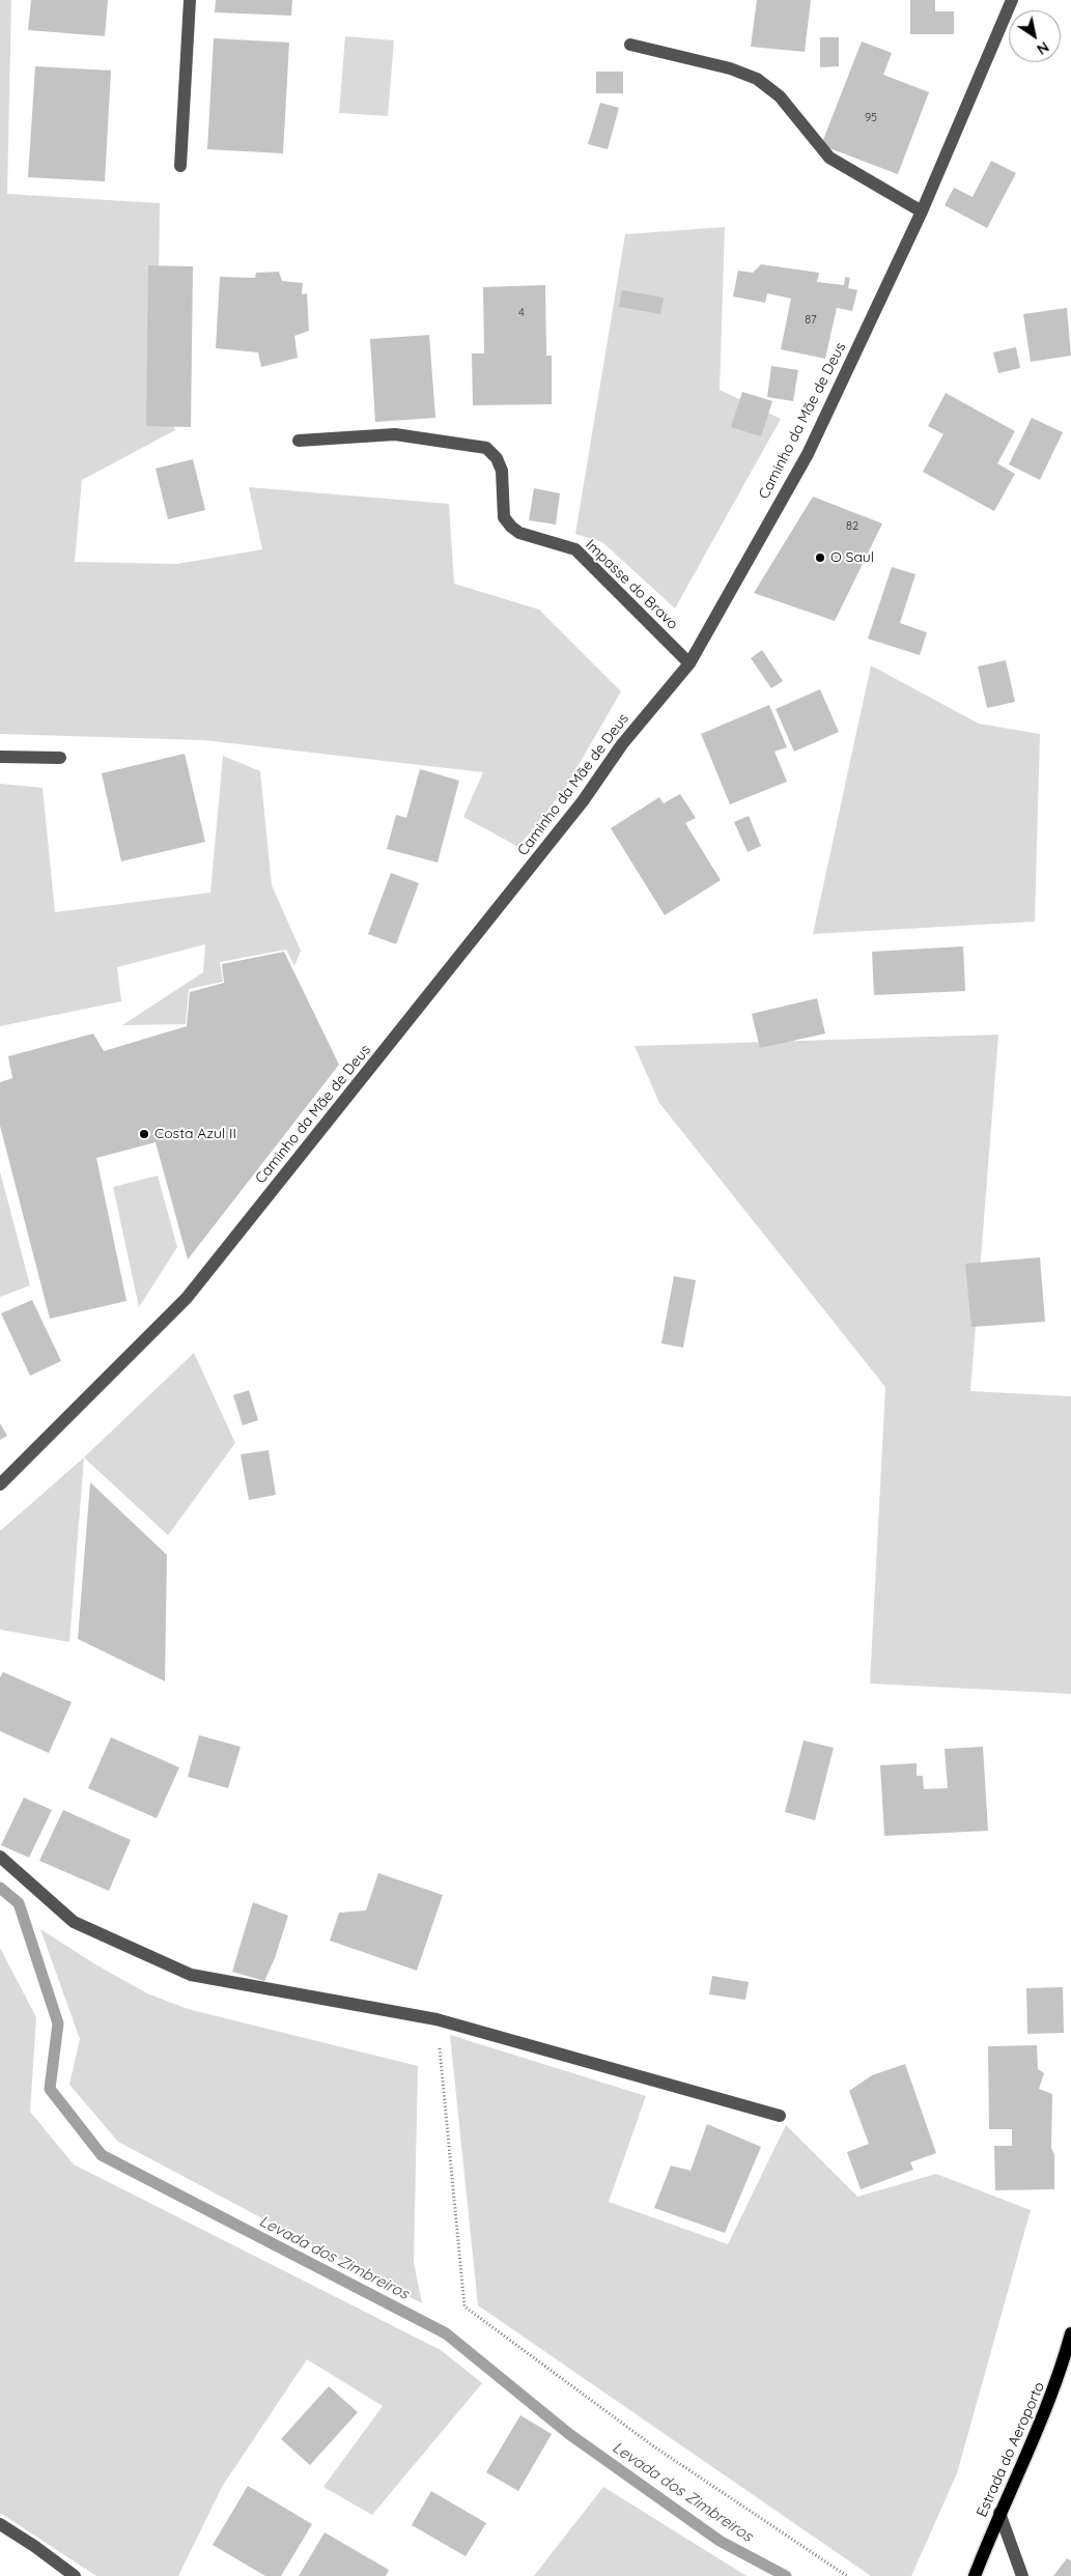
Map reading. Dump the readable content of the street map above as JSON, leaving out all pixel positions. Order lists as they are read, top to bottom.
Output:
{
  "streets": {
    "main road": ["Estrada do Aeroporto"],
    "street": ["Caminho da Mãe de Deus", "Impasse do Bravo"]
  },
  "crossings": [
    ["Caminho da Mãe de Deus", "Impasse do Bravo"]
  ],
  "water": ["Levada dos Zimbreiros"],
  "places": ["O Saul", "Costa Azul II"],
  "house_numbers": [
    "95",
    "4",
    "87",
    "82"
  ],
  "north": "bottom right"
}
